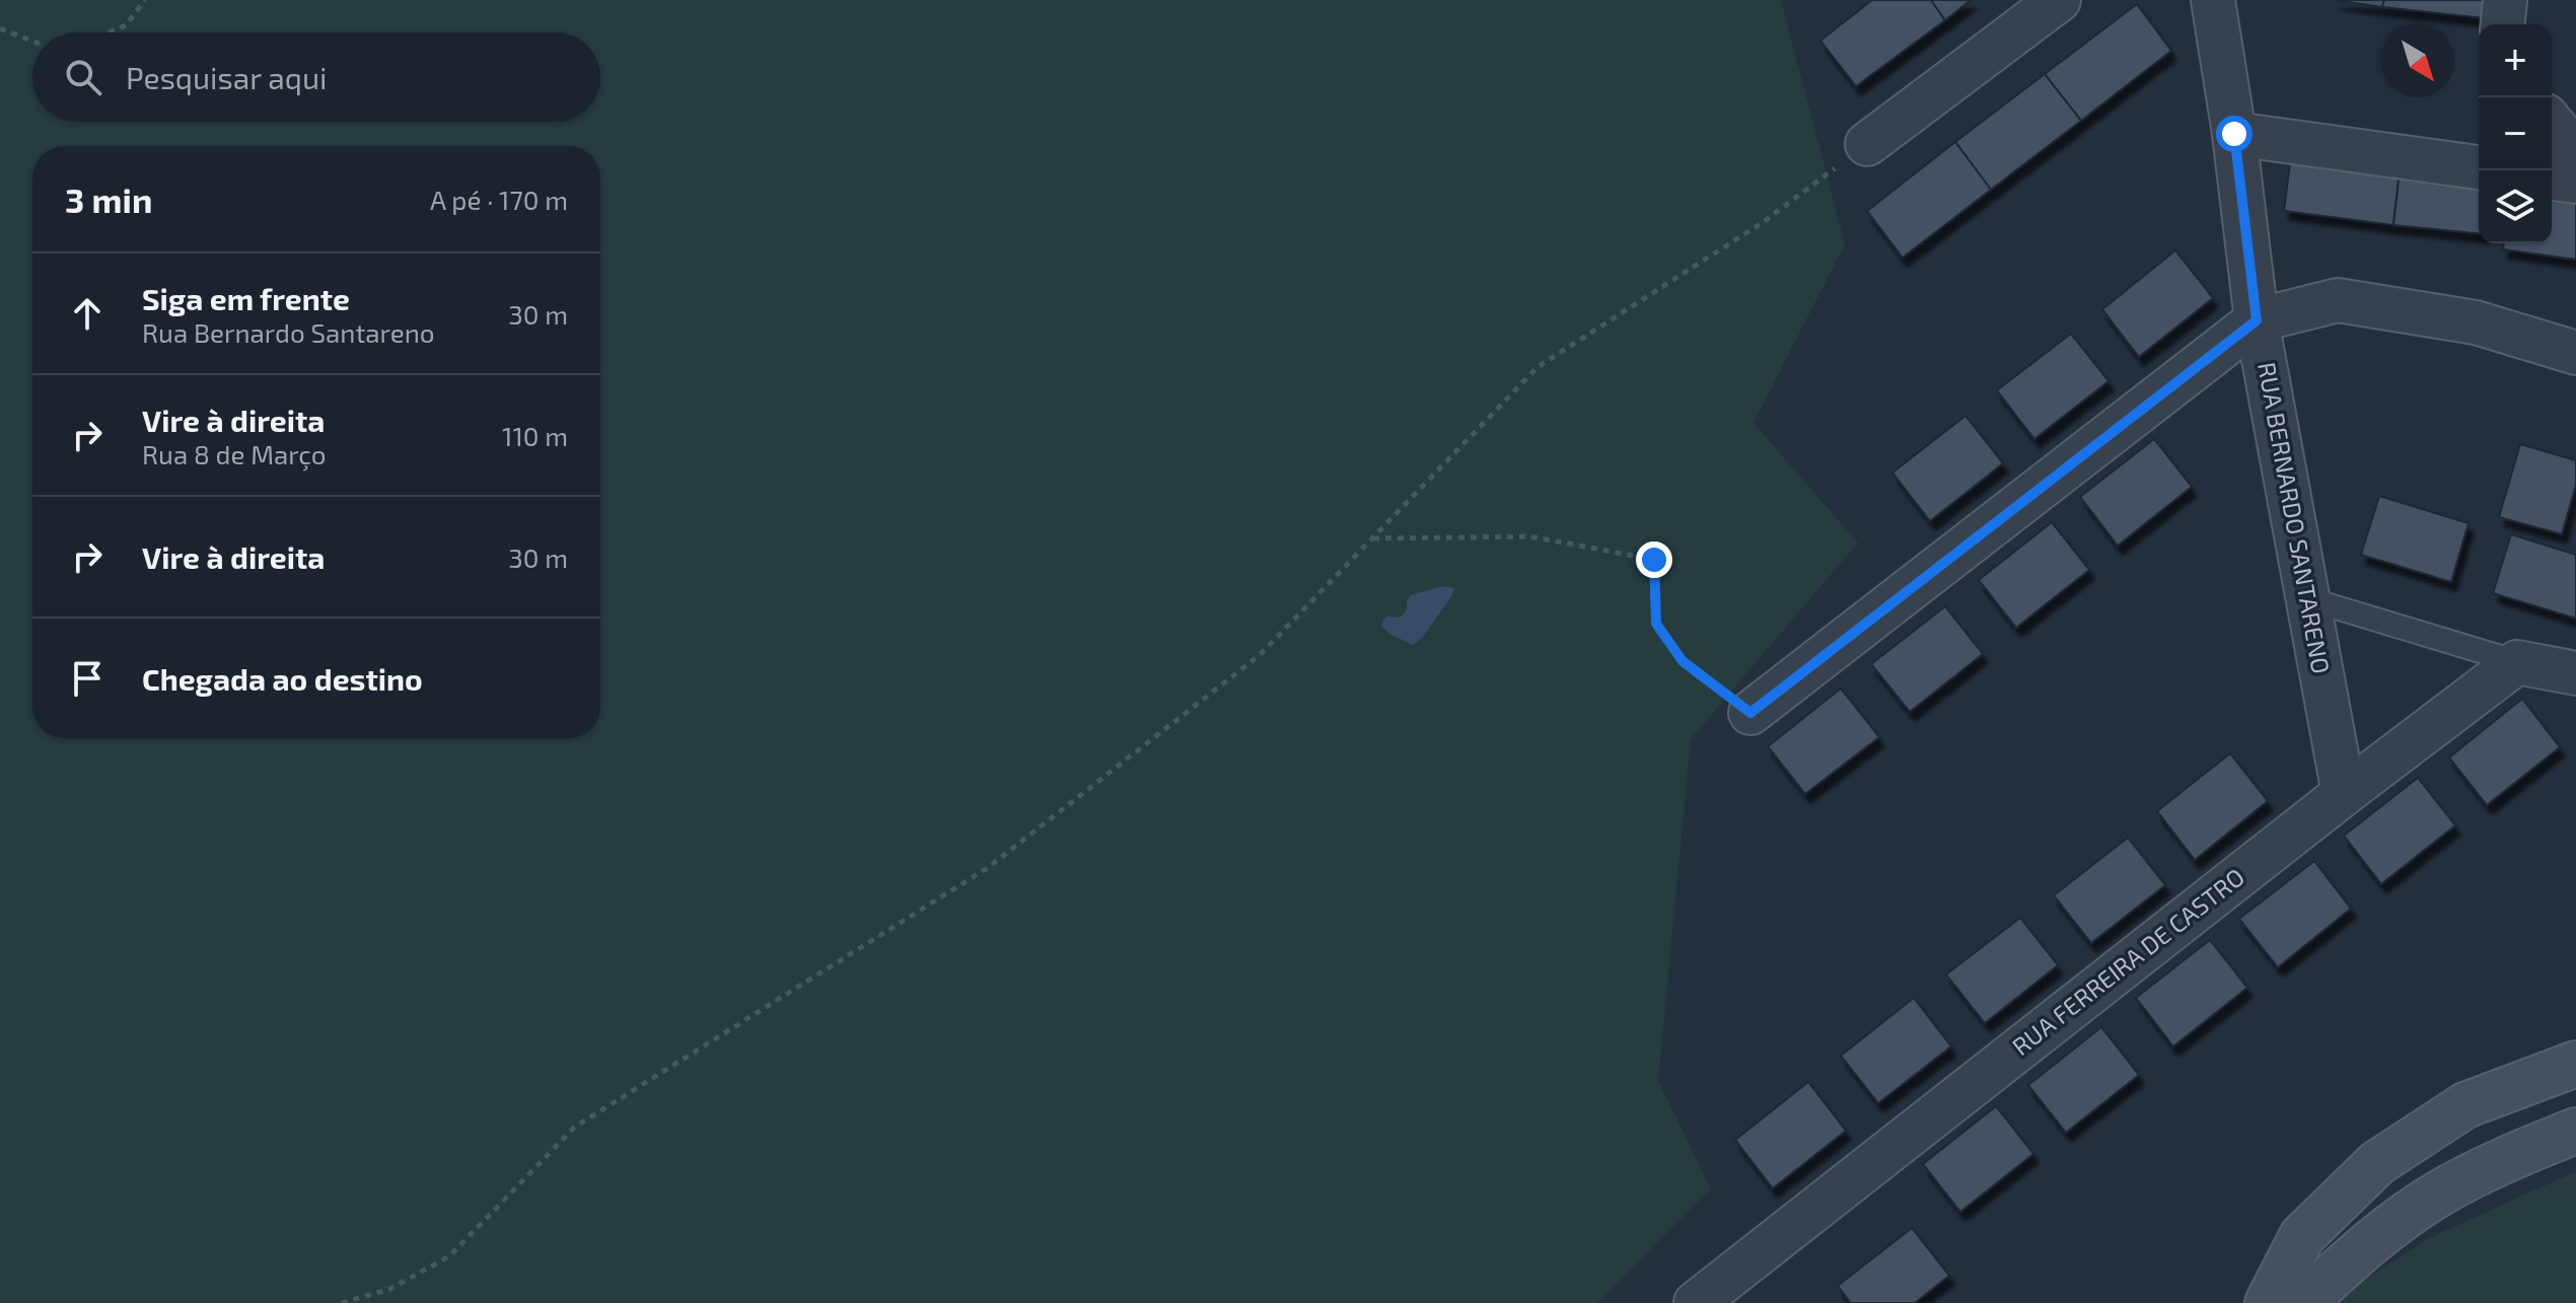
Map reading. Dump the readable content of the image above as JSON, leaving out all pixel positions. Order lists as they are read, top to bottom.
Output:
{
  "streets": {
    "street": ["RUA BERNARDO SANTARENO", "RUA FERREIRA DE CASTRO"]
  },
  "crossings": [
    ["RUA BERNARDO SANTARENO", "RUA FERREIRA DE CASTRO"]
  ],
  "north": "bottom right",
  "page": {
    "map_buttons": ["+", "−"],
    "search": "Pesquisar aqui",
    "heading": ["3 min", "A pé · 170 m"],
    "list": [
      ["Siga em frente", "Rua Bernardo Santareno", "30 m"],
      ["Vire à direita", "Rua 8 de Março", "110 m"],
      ["Vire à direita", "30 m"],
      "Chegada ao destino"
    ]
  }
}
